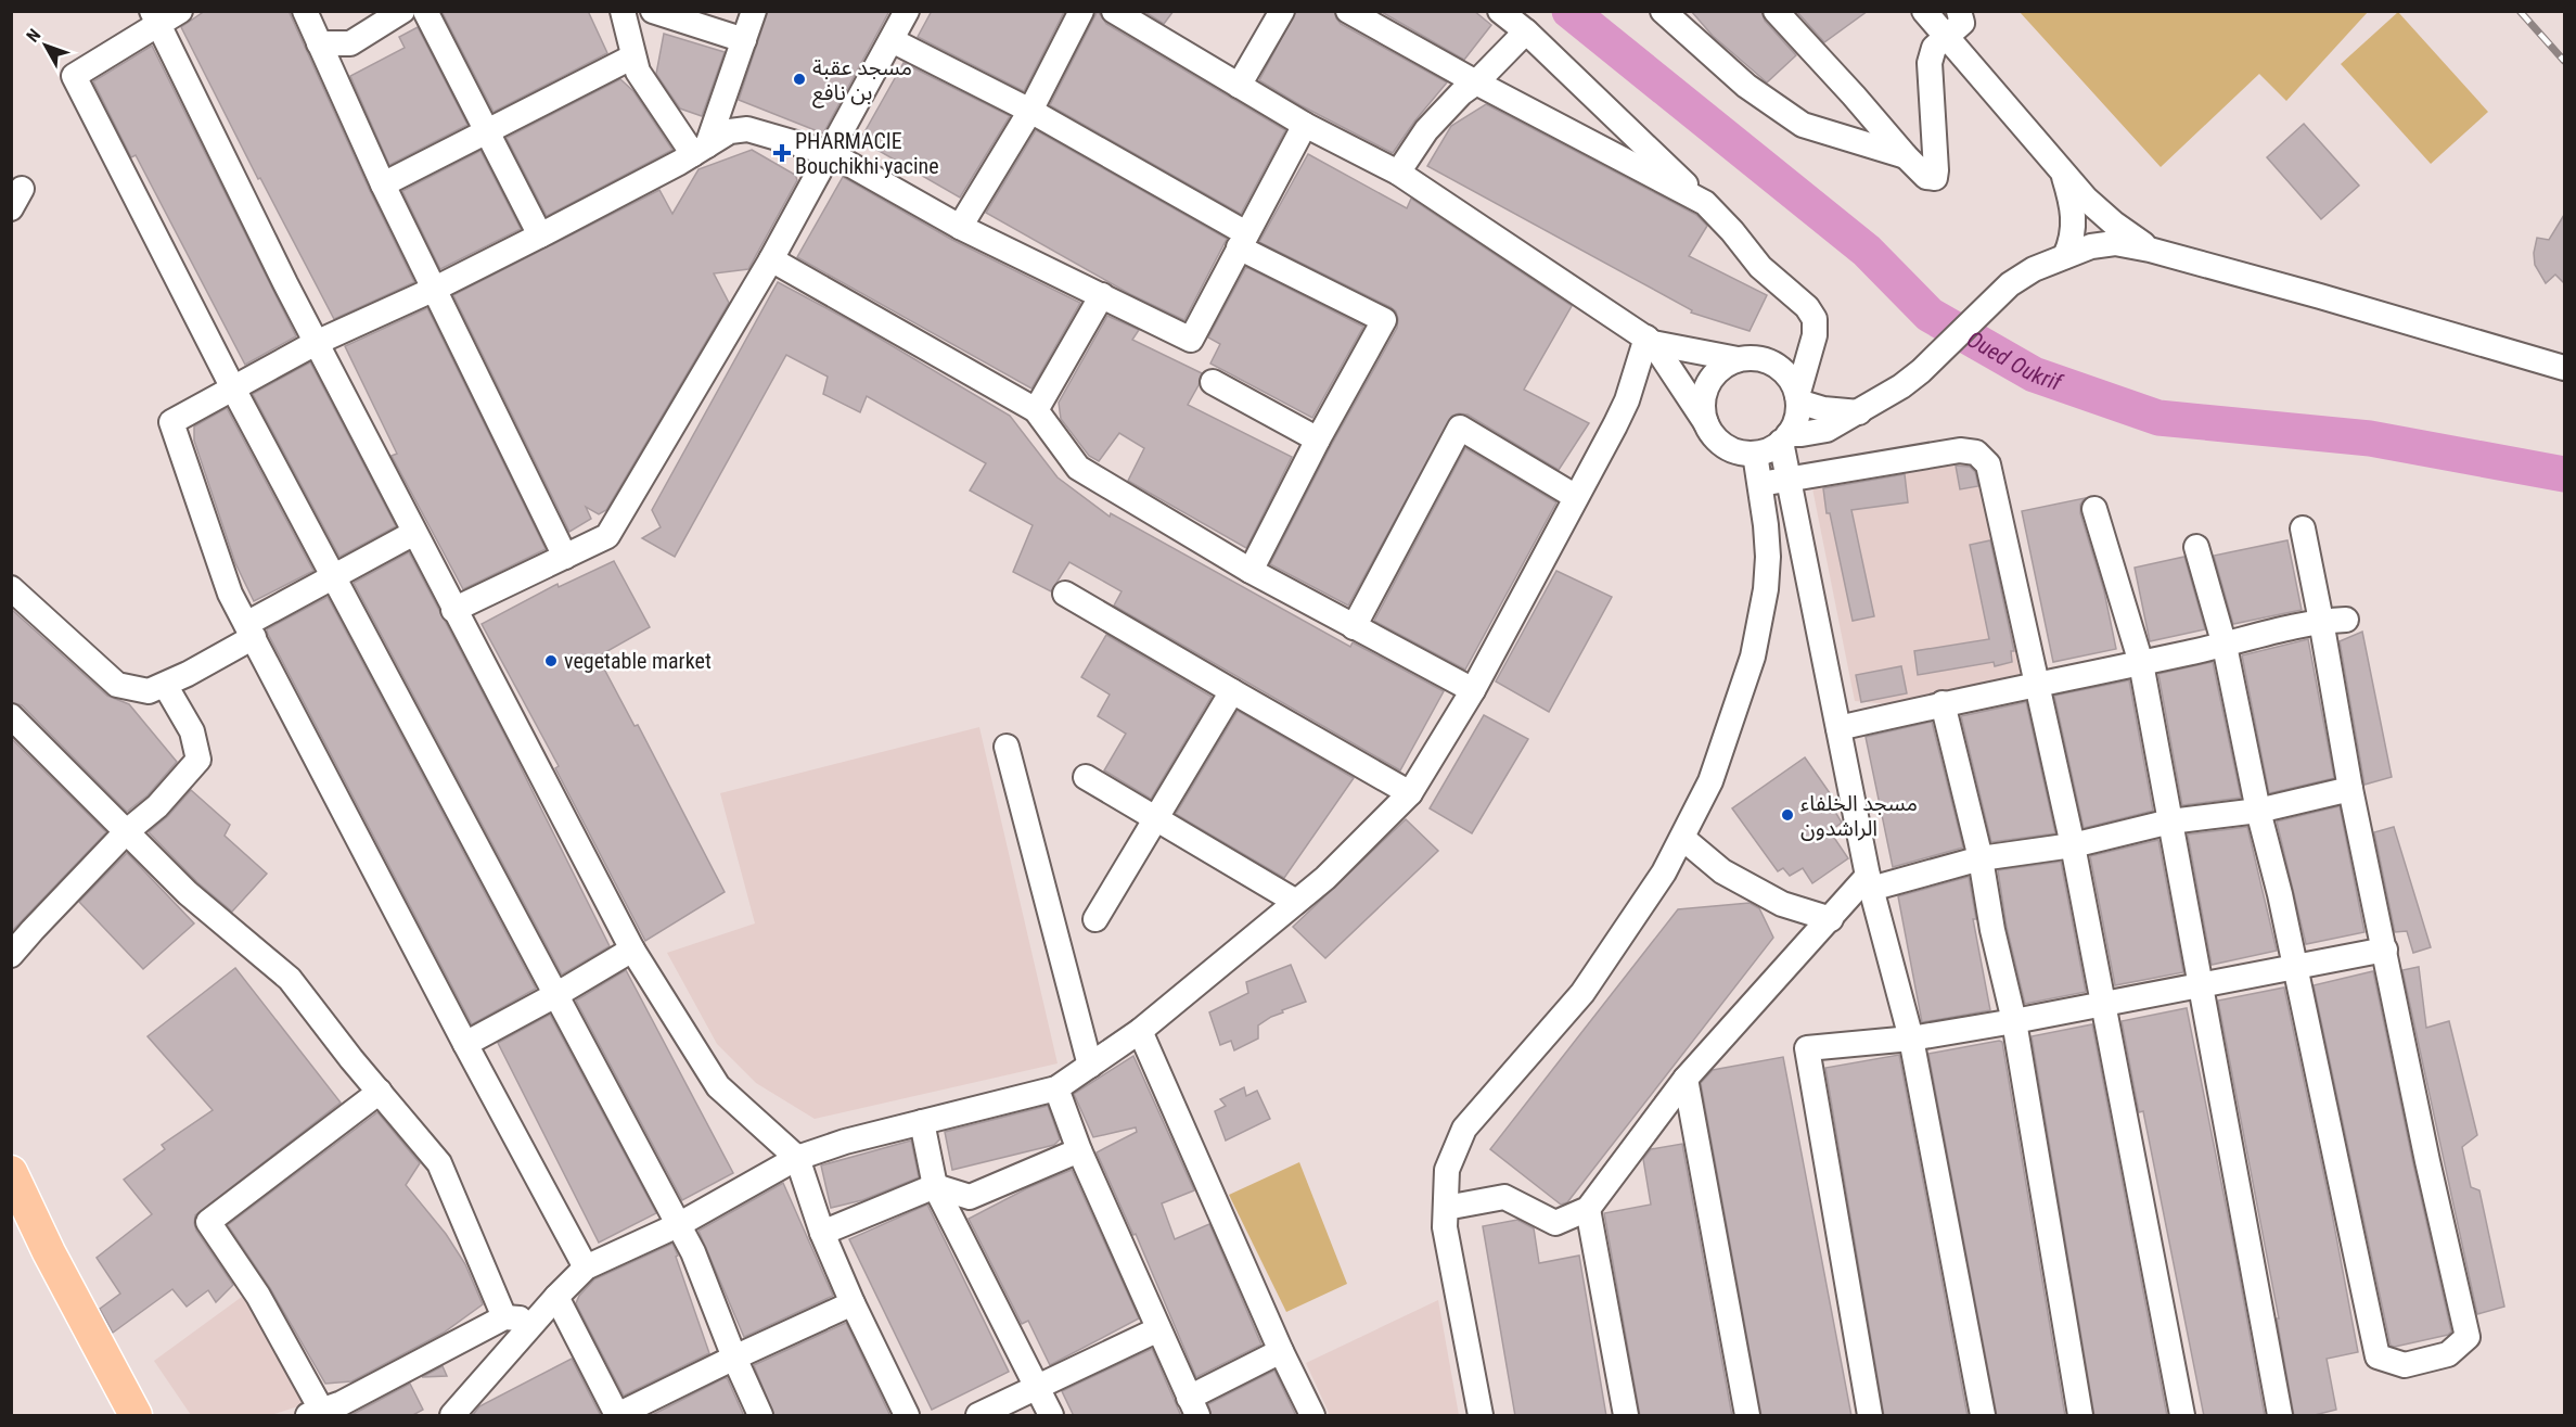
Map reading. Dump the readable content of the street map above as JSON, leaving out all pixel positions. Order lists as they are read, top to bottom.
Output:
{
  "water": ["Oued Oukrif"],
  "places": {
    "other": ["مسجد عقبة بن نافع", "vegetable market", "مسجد الخلفاء الراشدون"],
    "health": ["PHARMACIE Bouchikhi yacine"]
  },
  "north": "top left"
}
